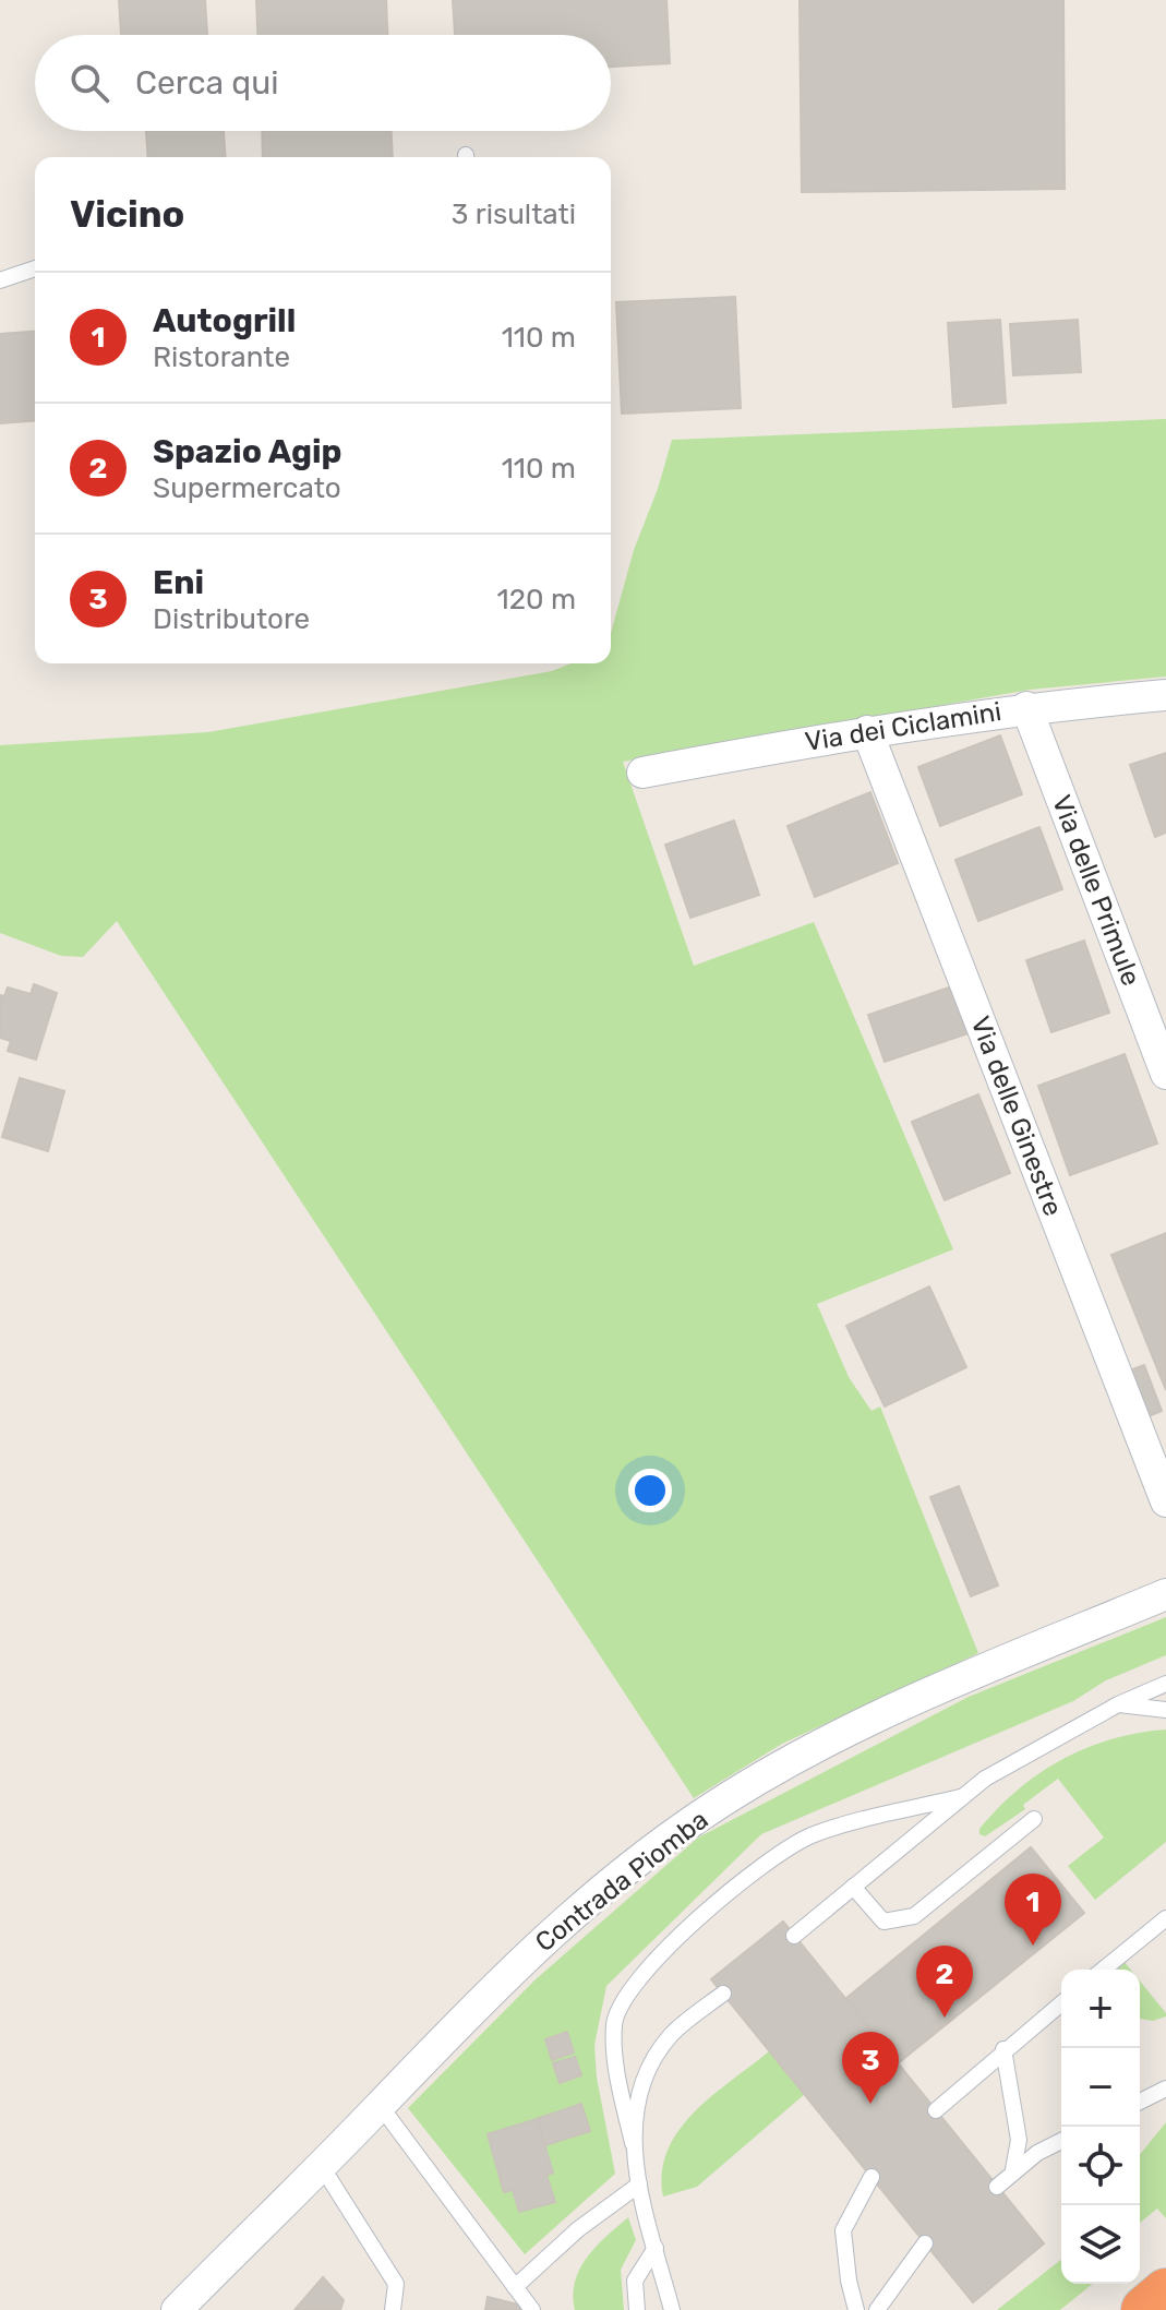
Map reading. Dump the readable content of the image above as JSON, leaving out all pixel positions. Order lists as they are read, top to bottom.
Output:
{
  "streets": {
    "street": [
      "Via dei Ciclamini",
      "Via delle Primule",
      "Via delle Ginestre",
      "Contrada Piomba"
    ]
  },
  "crossings": [
    ["Via dei Ciclamini", "Via delle Primule"],
    ["Via dei Ciclamini", "Via delle Ginestre"]
  ],
  "page": {
    "search": "Cerca qui",
    "heading": ["Vicino", "3 risultati"],
    "list": [
      {
        "mark": "1",
        "name": "Autogrill",
        "note": "Ristorante",
        "value": "110 m"
      },
      {
        "mark": "2",
        "name": "Spazio Agip",
        "note": "Supermercato",
        "value": "110 m"
      },
      {
        "mark": "3",
        "name": "Eni",
        "note": "Distributore",
        "value": "120 m"
      }
    ],
    "pins": ["1", "2", "3"],
    "map_buttons": ["+", "−"]
  }
}
